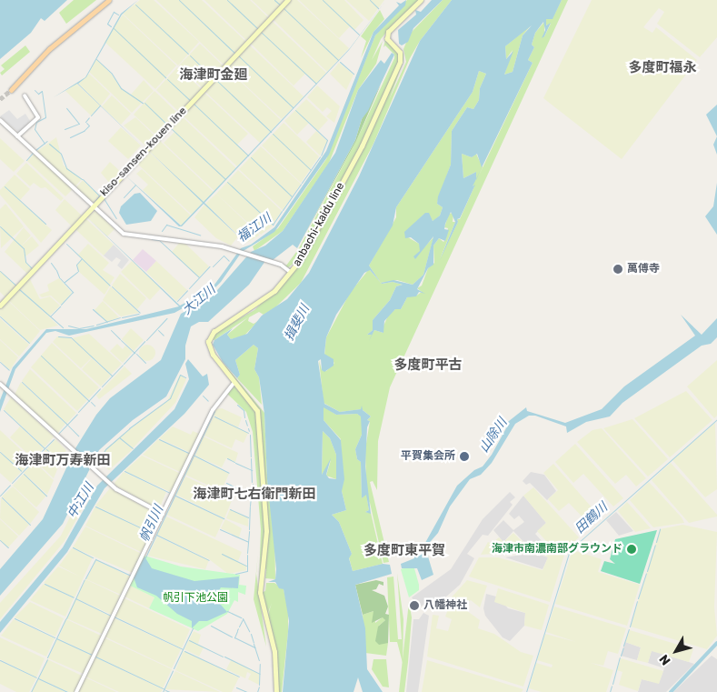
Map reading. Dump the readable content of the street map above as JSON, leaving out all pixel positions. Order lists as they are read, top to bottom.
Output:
{
  "streets": {
    "main road": ["kiso-sansen-kouen line", "anbachi-kaidu line"]
  },
  "districts": [
    "多度町福永",
    "海津町金廻",
    "多度町平古",
    "海津町万寿新田",
    "海津町七右衛門新田",
    "多度町東平賀"
  ],
  "water": [
    "福江川",
    "大江川",
    "揖斐川",
    "山除川",
    "中江川",
    "田鶴川",
    "帆引川"
  ],
  "parks": ["帆引下池公園"],
  "places": [
    "萬傅寺",
    "平賀集会所",
    "海津市南濃南部グラウンド",
    "八幡神社"
  ],
  "north": "bottom left"
}
